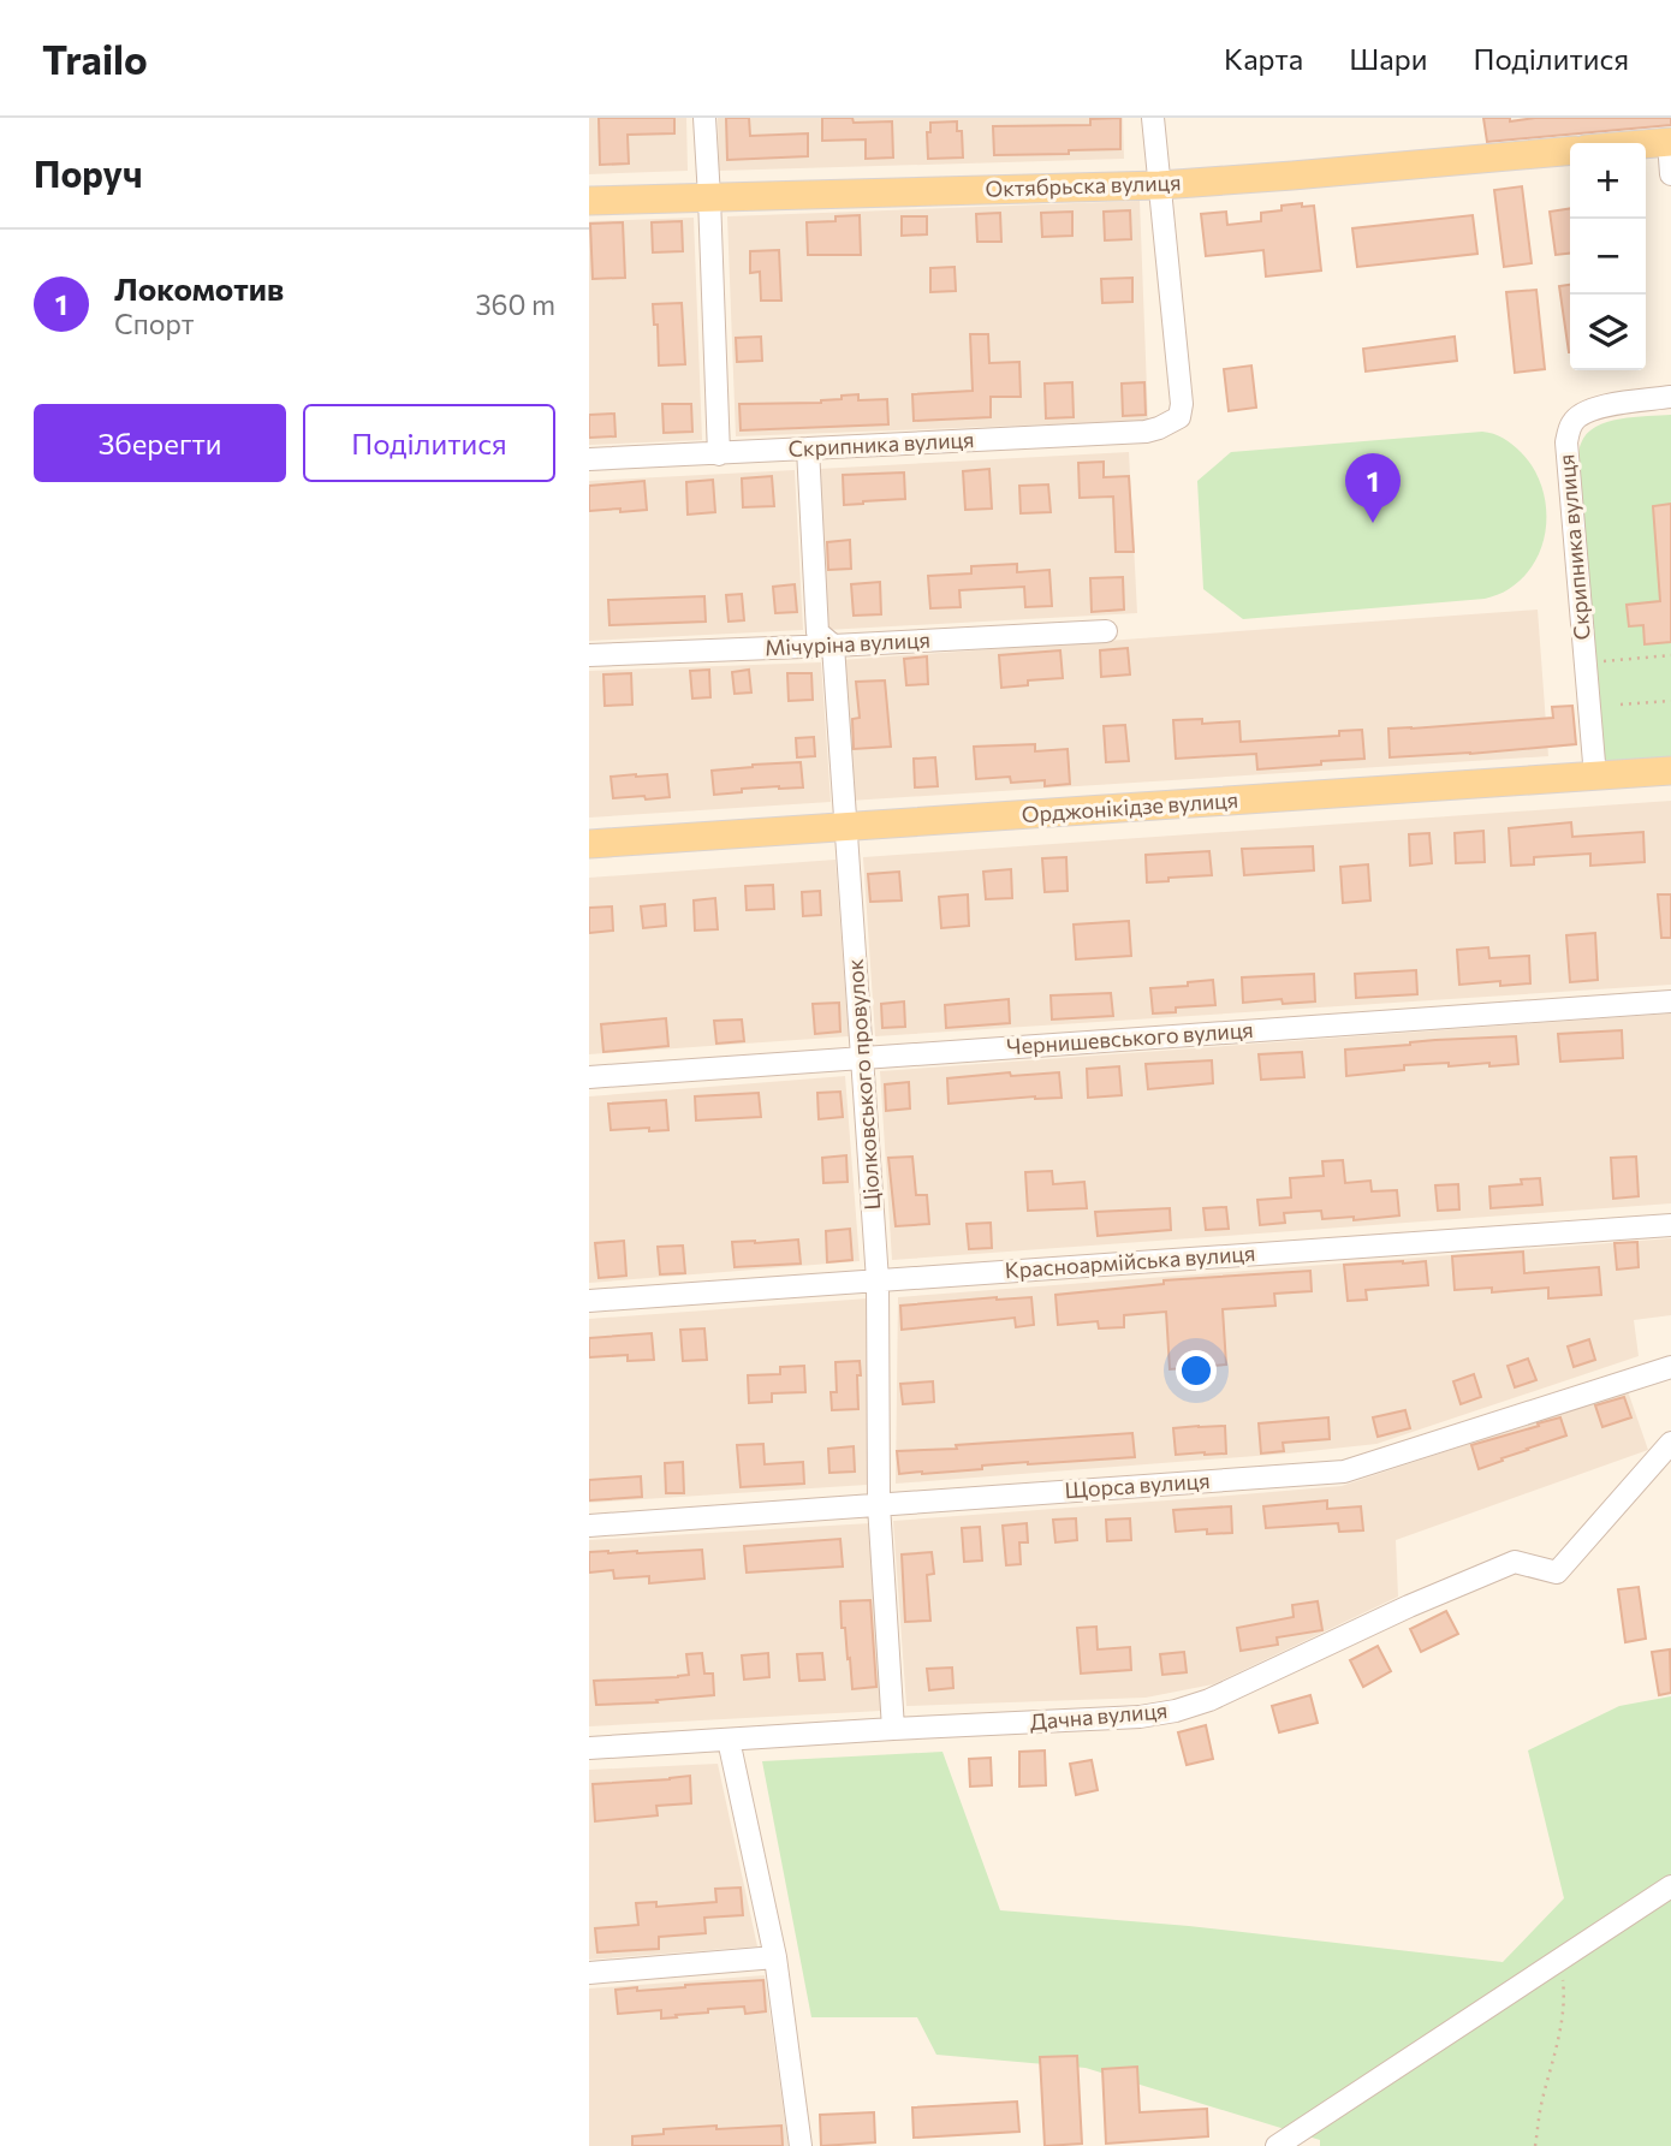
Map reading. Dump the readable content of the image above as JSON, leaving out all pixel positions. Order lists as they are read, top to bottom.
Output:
{
  "streets": {
    "main road": ["Октябрьска вулиця", "Орджонікідзе вулиця"],
    "street": [
      "Скрипника вулиця",
      "Мічуріна вулиця",
      "Чернишевського вулиця",
      "Ціолковського провулок",
      "Красноармійська вулиця",
      "Щорса вулиця",
      "Дачна вулиця"
    ]
  },
  "crossings": [
    ["Октябрьска вулиця", "Скрипника вулиця"],
    ["Скрипника вулиця", "Орджонікідзе вулиця"],
    ["Скрипника вулиця", "Ціолковського провулок"],
    ["Мічуріна вулиця", "Ціолковського провулок"],
    ["Орджонікідзе вулиця", "Ціолковського провулок"],
    ["Чернишевського вулиця", "Ціолковського провулок"],
    ["Ціолковського провулок", "Красноармійська вулиця"],
    ["Ціолковського провулок", "Щорса вулиця"],
    ["Ціолковського провулок", "Дачна вулиця"]
  ],
  "page": {
    "header": "Trailo",
    "nav": ["Карта", "Шари", "Поділитися"],
    "heading": "Поруч",
    "map_buttons": ["+", "−"],
    "list": [
      {
        "mark": "1",
        "name": "Локомотив",
        "note": "Спорт",
        "value": "360 m"
      }
    ],
    "buttons": ["Зберегти", "Поділитися"],
    "pins": "1"
  }
}
